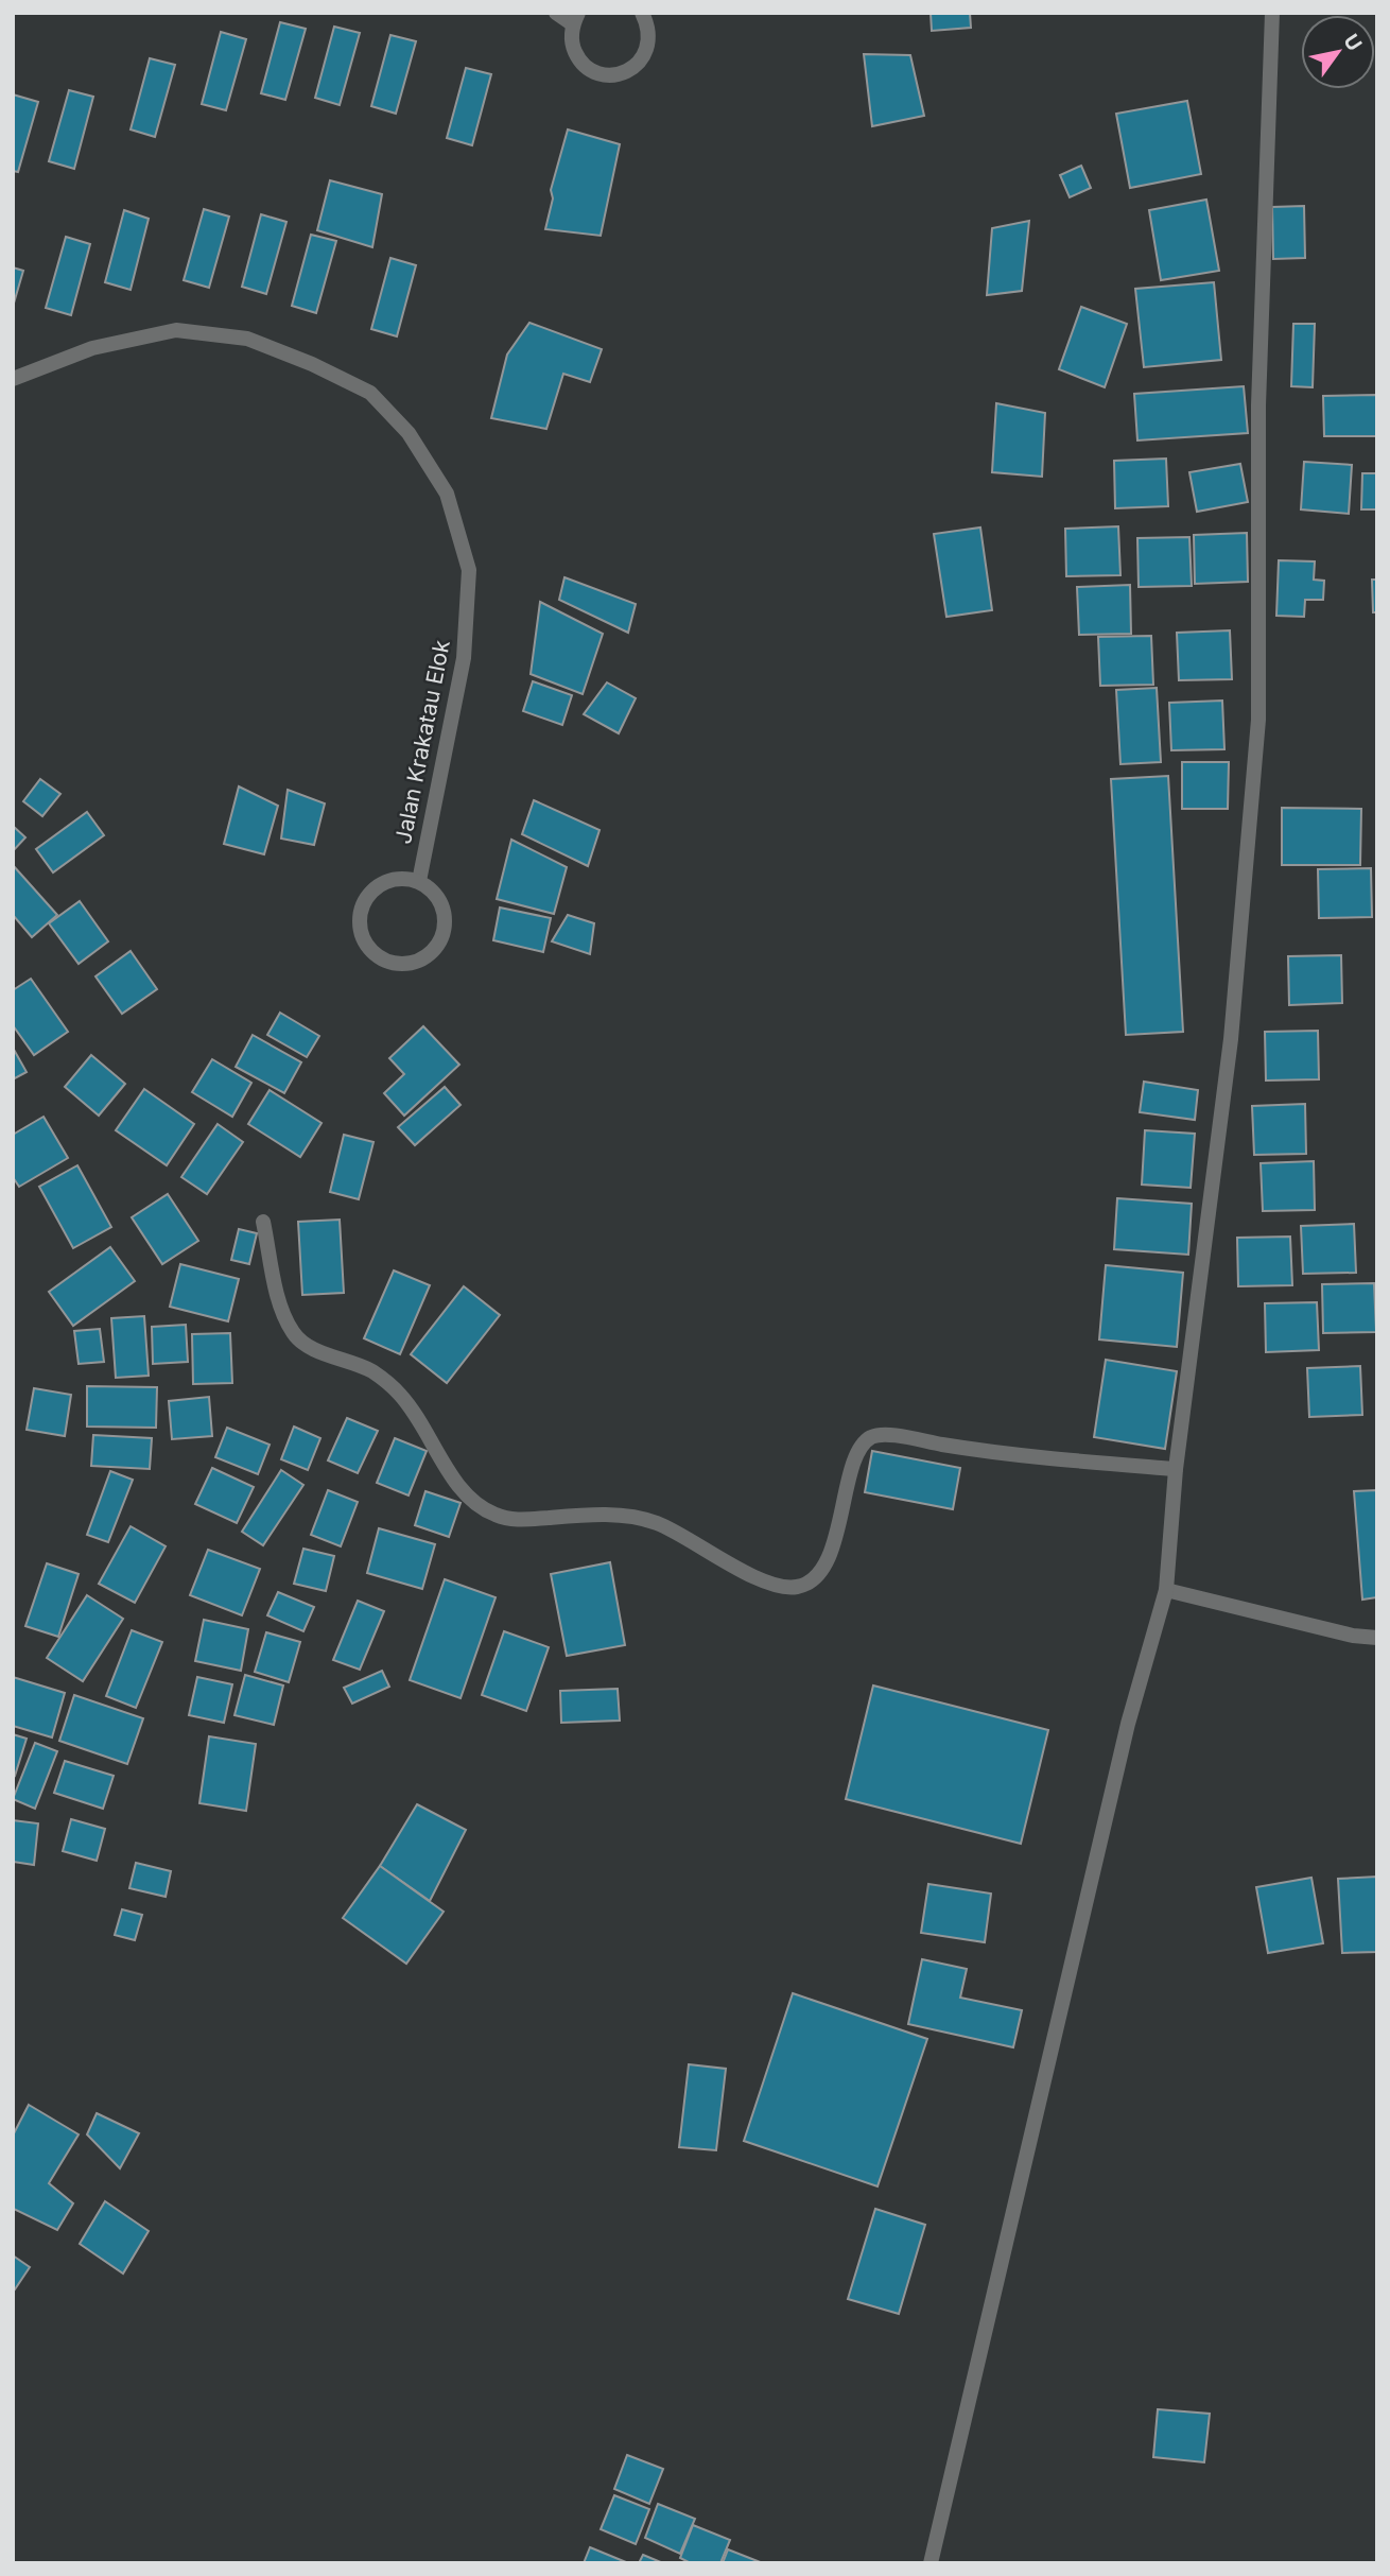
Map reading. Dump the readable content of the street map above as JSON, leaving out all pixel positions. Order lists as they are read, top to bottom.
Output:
{
  "streets": {
    "street": ["Jalan Krakatau Elok"]
  },
  "north": "top right"
}
